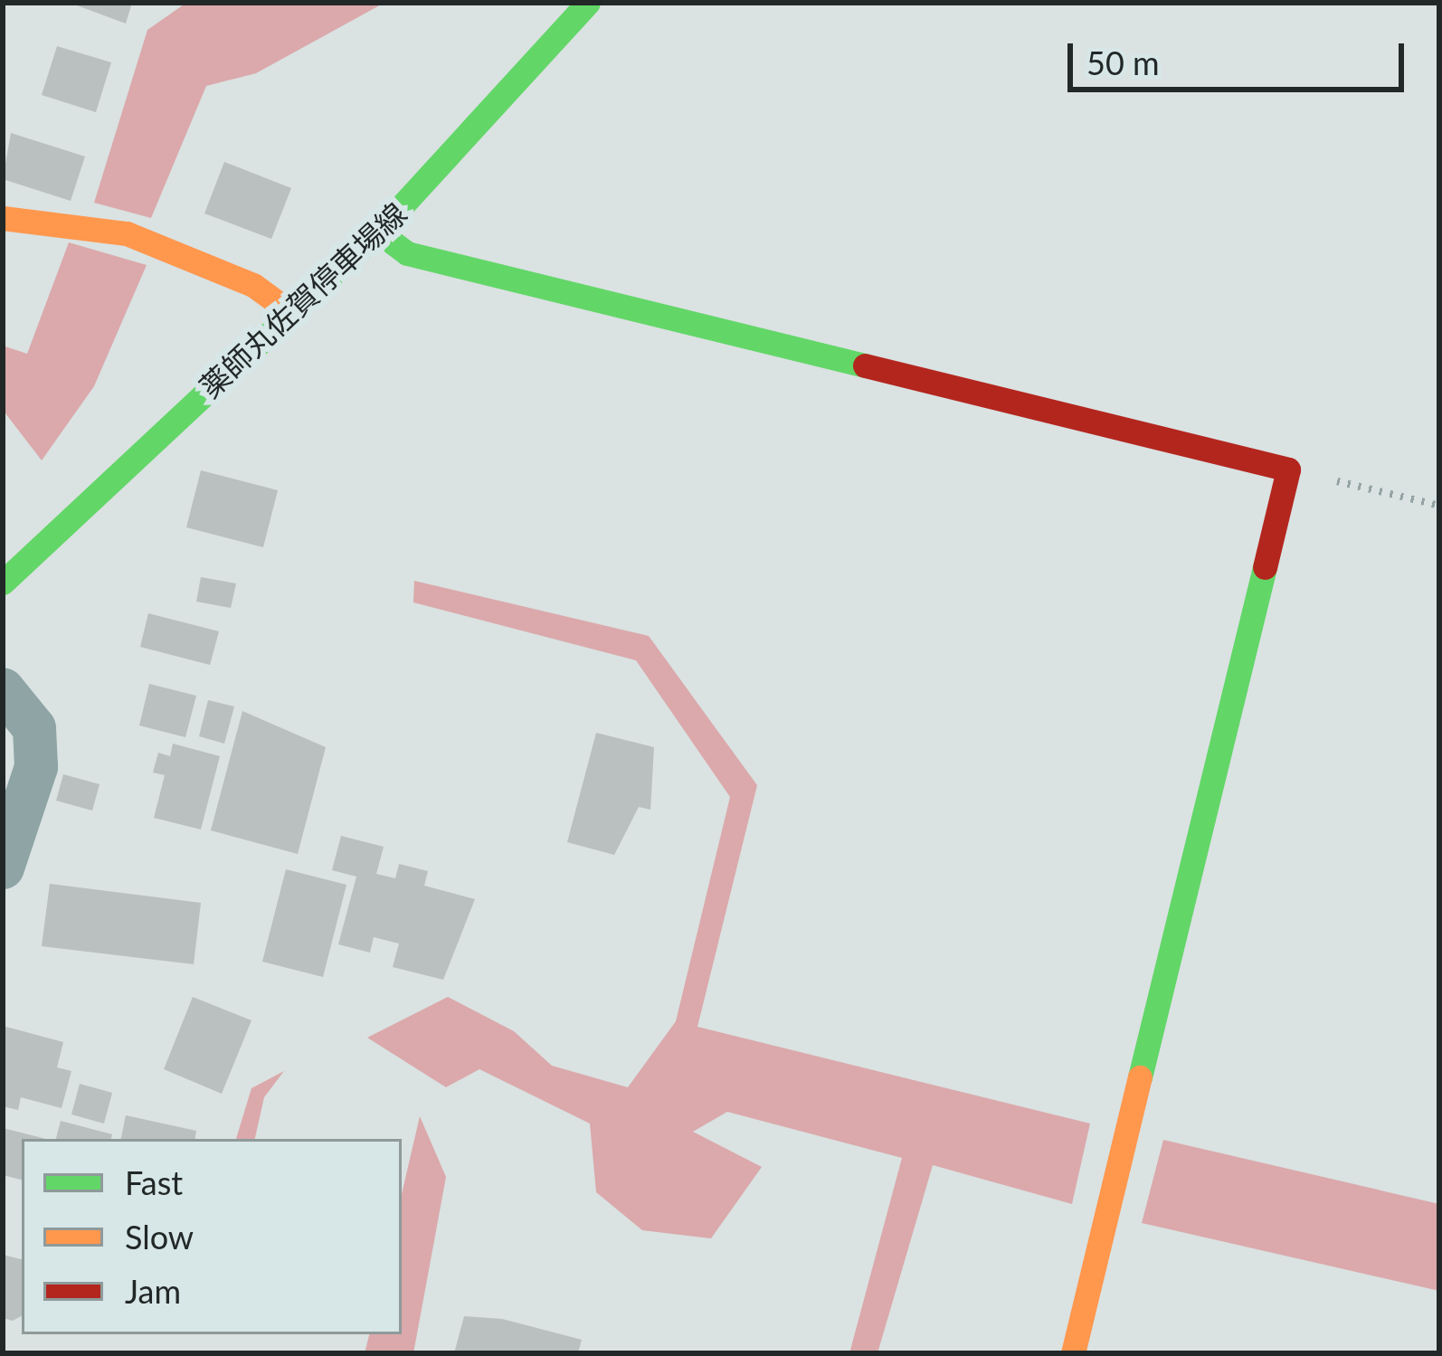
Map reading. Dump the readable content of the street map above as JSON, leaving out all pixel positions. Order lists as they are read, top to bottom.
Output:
{
  "streets": {
    "street": ["薬師丸佐賀停車場線"]
  },
  "legend": ["Fast", "Slow", "Jam"],
  "scale_bar": "50 m"
}
